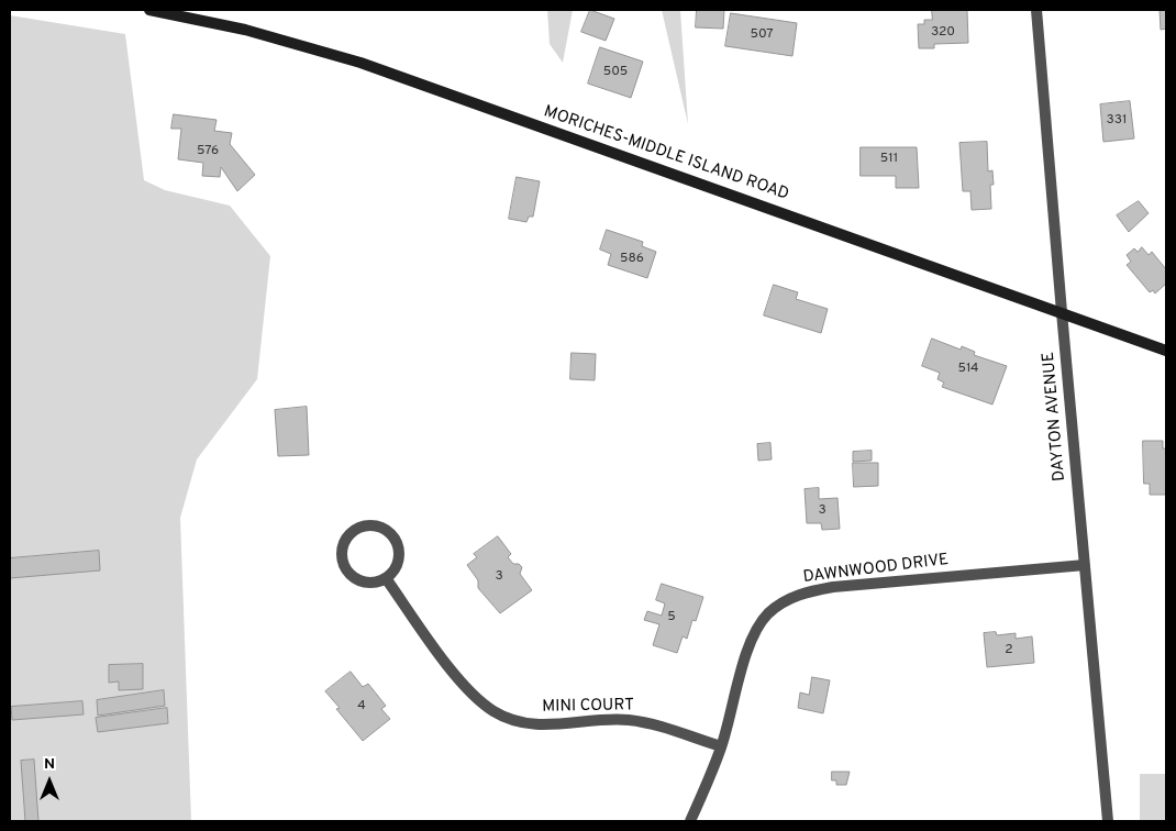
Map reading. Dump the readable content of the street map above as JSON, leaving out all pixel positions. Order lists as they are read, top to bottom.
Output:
{
  "streets": {
    "main road": ["MORICHES-MIDDLE ISLAND ROAD"],
    "street": ["DAYTON AVENUE", "DAWNWOOD DRIVE", "MINI COURT"]
  },
  "crossings": [
    ["MORICHES-MIDDLE ISLAND ROAD", "DAYTON AVENUE"],
    ["DAYTON AVENUE", "DAWNWOOD DRIVE"],
    ["DAWNWOOD DRIVE", "MINI COURT"]
  ],
  "house_numbers": [
    "320",
    "507",
    "505",
    "331",
    "576",
    "511",
    "586",
    "514",
    "3",
    "3",
    "5",
    "2",
    "4"
  ],
  "north": "top"
}
